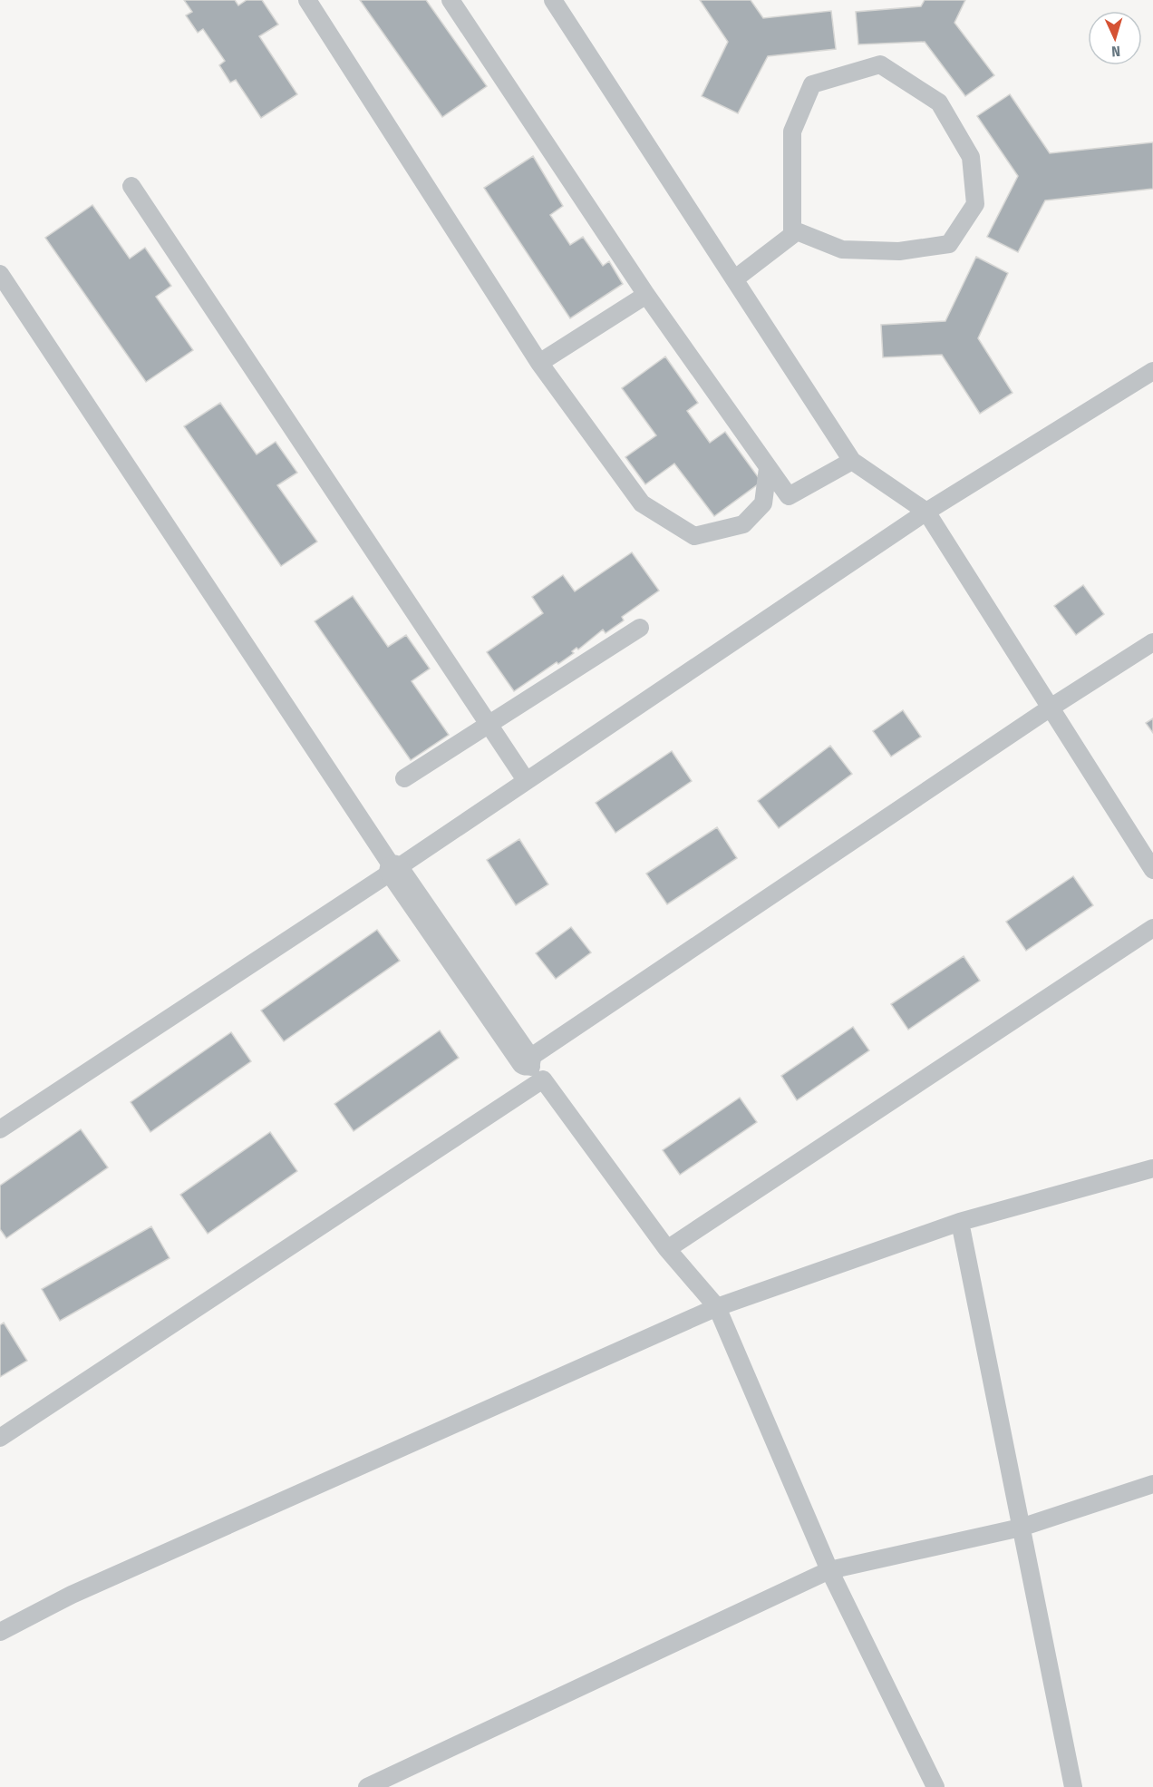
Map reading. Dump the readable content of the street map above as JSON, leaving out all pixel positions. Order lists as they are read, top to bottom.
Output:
{
  "north": "bottom"
}
